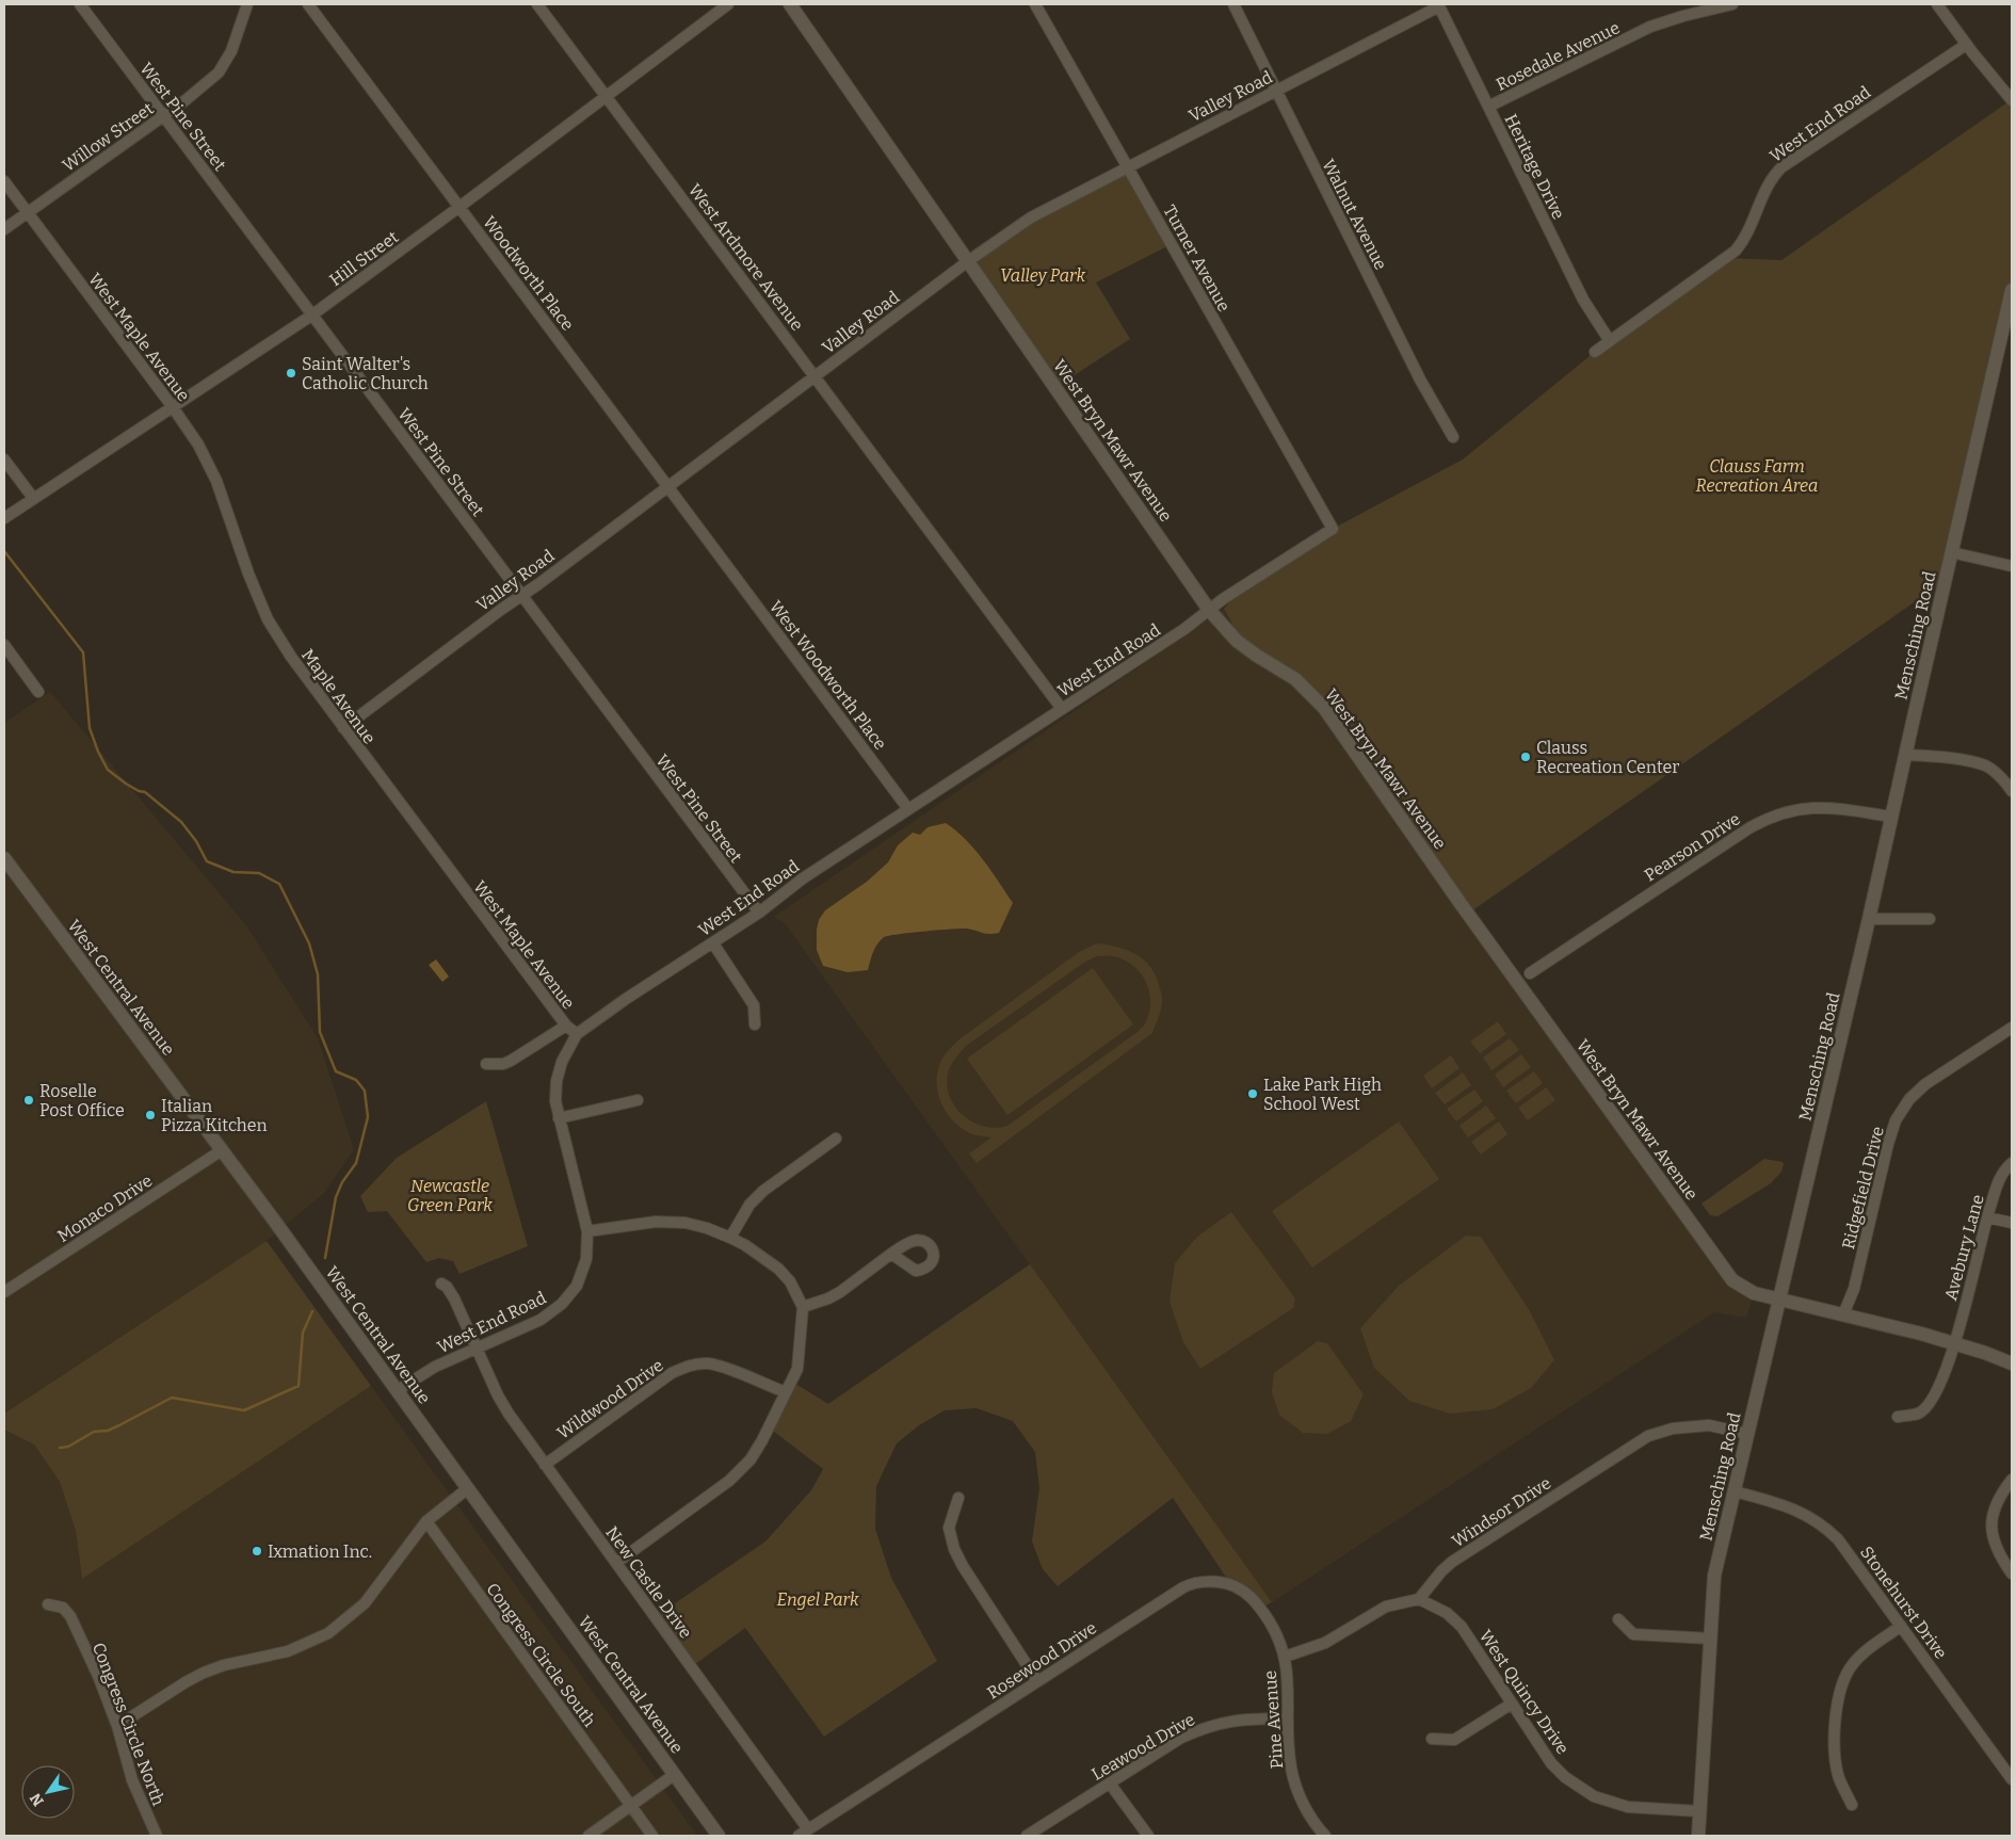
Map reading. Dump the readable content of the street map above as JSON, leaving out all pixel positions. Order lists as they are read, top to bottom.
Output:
{
  "streets": {
    "street": [
      "Rosedale Avenue",
      "Valley Road",
      "West Pine Street",
      "West End Road",
      "Willow Street",
      "Heritage Drive",
      "Walnut Avenue",
      "West Ardmore Avenue",
      "Hill Street",
      "Turner Avenue",
      "Woodworth Place",
      "West Maple Avenue",
      "West Bryn Mawr Avenue",
      "Mensching Road",
      "West Woodworth Place",
      "Maple Avenue",
      "Pearson Drive",
      "West Central Avenue",
      "Ridgefield Drive",
      "Monaco Drive",
      "Avebury Lane",
      "Wildwood Drive",
      "Windsor Drive",
      "New Castle Drive",
      "Stonehurst Drive",
      "Congress Circle South",
      "Rosewood Drive",
      "West Quincy Drive",
      "Pine Avenue",
      "Congress Circle North",
      "Leawood Drive"
    ]
  },
  "crossings": [
    ["Rosedale Avenue", "Heritage Drive"],
    ["Valley Road", "West Pine Street"],
    ["Valley Road", "Heritage Drive"],
    ["Valley Road", "Walnut Avenue"],
    ["Valley Road", "West Ardmore Avenue"],
    ["Valley Road", "Turner Avenue"],
    ["Valley Road", "Woodworth Place"],
    ["Valley Road", "West Bryn Mawr Avenue"],
    ["Valley Road", "Maple Avenue"],
    ["West Pine Street", "West End Road"],
    ["West Pine Street", "Willow Street"],
    ["West Pine Street", "Hill Street"],
    ["West End Road", "Heritage Drive"],
    ["West End Road", "West Ardmore Avenue"],
    ["West End Road", "Turner Avenue"],
    ["West End Road", "West Maple Avenue"],
    ["West End Road", "West Bryn Mawr Avenue"],
    ["West End Road", "West Woodworth Place"],
    ["West End Road", "West Central Avenue"],
    ["West End Road", "New Castle Drive"],
    ["Willow Street", "West Maple Avenue"],
    ["West Ardmore Avenue", "Hill Street"],
    ["Hill Street", "Woodworth Place"],
    ["Hill Street", "West Maple Avenue"],
    ["Woodworth Place", "West Woodworth Place"],
    ["West Maple Avenue", "Maple Avenue"],
    ["West Bryn Mawr Avenue", "Mensching Road"],
    ["West Bryn Mawr Avenue", "Ridgefield Drive"],
    ["West Bryn Mawr Avenue", "Avebury Lane"],
    ["Mensching Road", "Pearson Drive"],
    ["Mensching Road", "Windsor Drive"],
    ["Mensching Road", "Stonehurst Drive"],
    ["Mensching Road", "West Quincy Drive"],
    ["West Central Avenue", "Monaco Drive"],
    ["Wildwood Drive", "New Castle Drive"],
    ["Windsor Drive", "West Quincy Drive"],
    ["New Castle Drive", "Rosewood Drive"],
    ["Rosewood Drive", "Pine Avenue"],
    ["Pine Avenue", "Leawood Drive"]
  ],
  "parks": [
    "Valley Park",
    "Clauss Farm Recreation Area",
    "Newcastle Green Park",
    "Engel Park"
  ],
  "places": [
    "Saint Walter's Catholic Church",
    "Clauss Recreation Center",
    "Lake Park High School West",
    "Roselle Post Office",
    "Italian Pizza Kitchen",
    "Ixmation Inc."
  ],
  "north": "bottom left"
}
